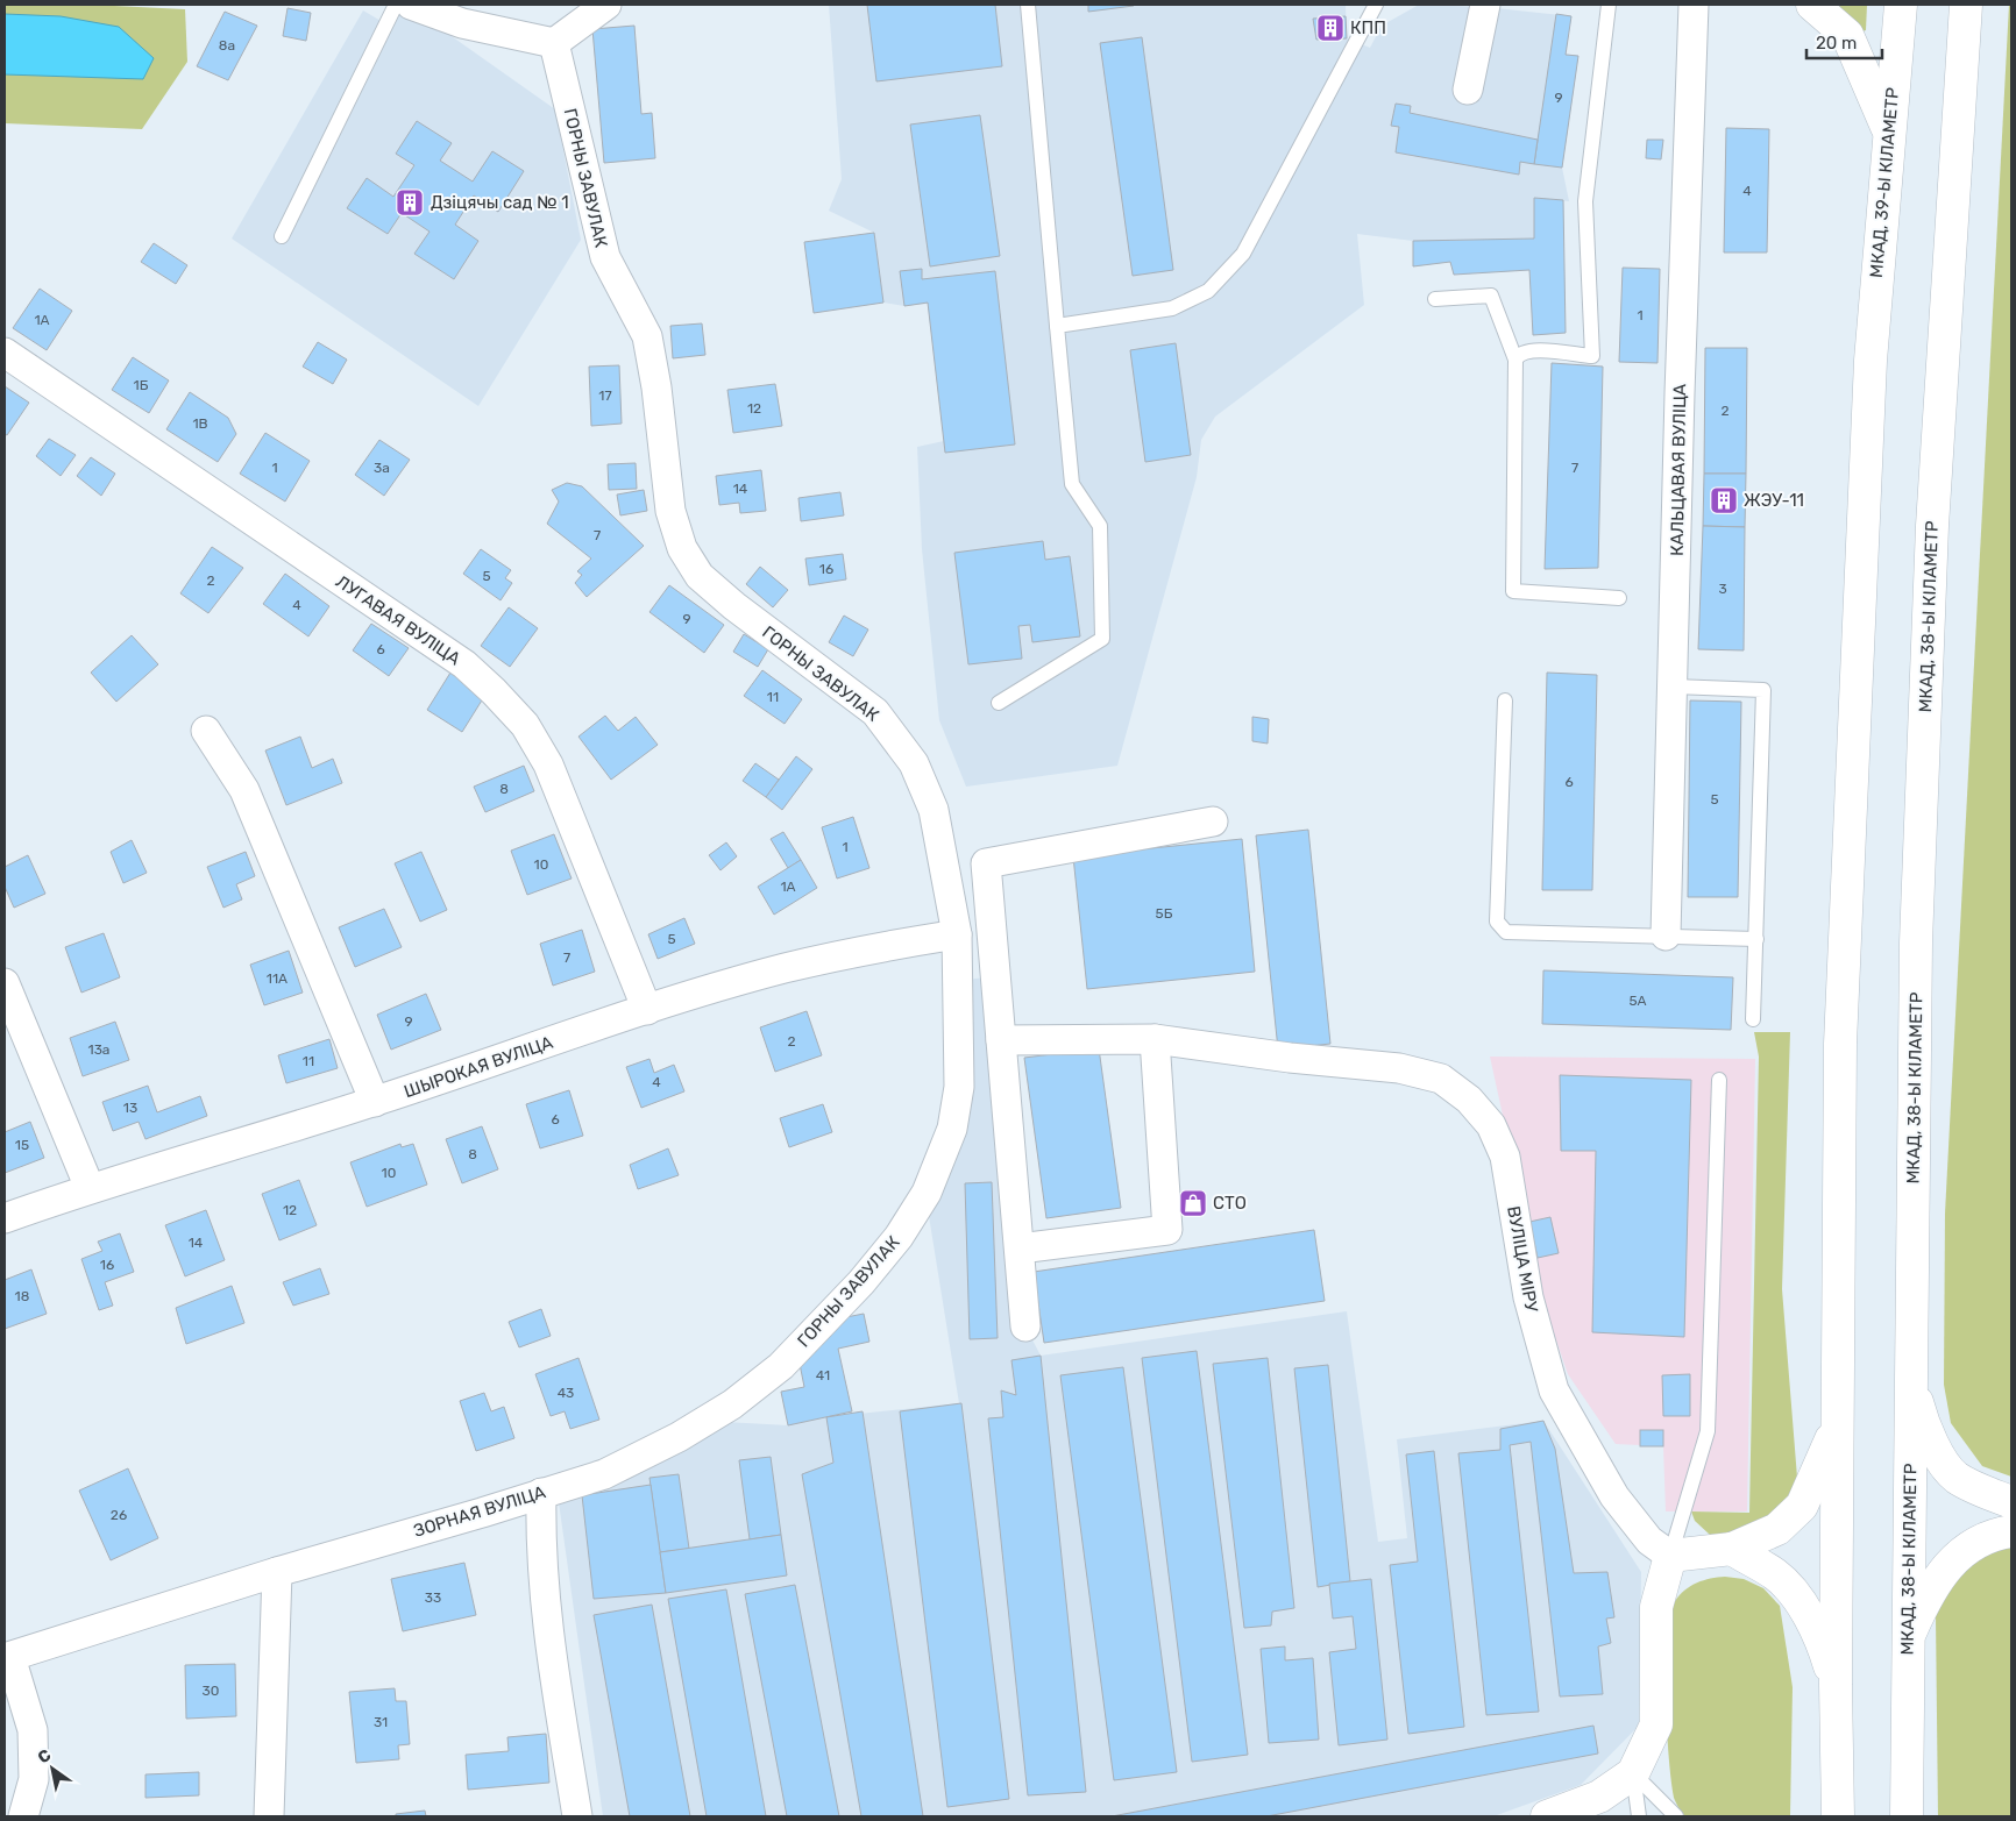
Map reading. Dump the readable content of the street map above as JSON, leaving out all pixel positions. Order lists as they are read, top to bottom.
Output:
{
  "streets": {
    "main road": ["МКАД, 39-Ы КІЛАМЕТР", "МКАД, 38-Ы КІЛАМЕТР"],
    "street": [
      "ГОРНЫ ЗАВУЛАК",
      "КАЛЬЦАВАЯ ВУЛІЦА",
      "ЛУГАВАЯ ВУЛІЦА",
      "ШЫРОКАЯ ВУЛІЦА",
      "ВУЛІЦА МІРУ",
      "ЗОРНАЯ ВУЛІЦА"
    ]
  },
  "crossings": [
    ["ГОРНЫ ЗАВУЛАК", "ШЫРОКАЯ ВУЛІЦА"],
    ["ГОРНЫ ЗАВУЛАК", "ЗОРНАЯ ВУЛІЦА"],
    ["ЛУГАВАЯ ВУЛІЦА", "ШЫРОКАЯ ВУЛІЦА"]
  ],
  "places": {
    "building": ["КПП", "Дзіцячы сад № 1", "ЖЭУ-11"],
    "shop": ["СТО"]
  },
  "house_numbers": [
    "8а",
    "9",
    "4",
    "1",
    "1А",
    "1Б",
    "17",
    "12",
    "2",
    "1В",
    "1",
    "3а",
    "7",
    "14",
    "7",
    "16",
    "5",
    "2",
    "3",
    "4",
    "9",
    "6",
    "11",
    "6",
    "8",
    "5",
    "1",
    "10",
    "1А",
    "5Б",
    "5",
    "7",
    "11А",
    "5А",
    "9",
    "2",
    "13а",
    "11",
    "4",
    "13",
    "6",
    "15",
    "8",
    "10",
    "12",
    "14",
    "16",
    "18",
    "41",
    "43",
    "26",
    "33",
    "30",
    "31"
  ],
  "scale_bar": "20 m",
  "north": "top left"
}
